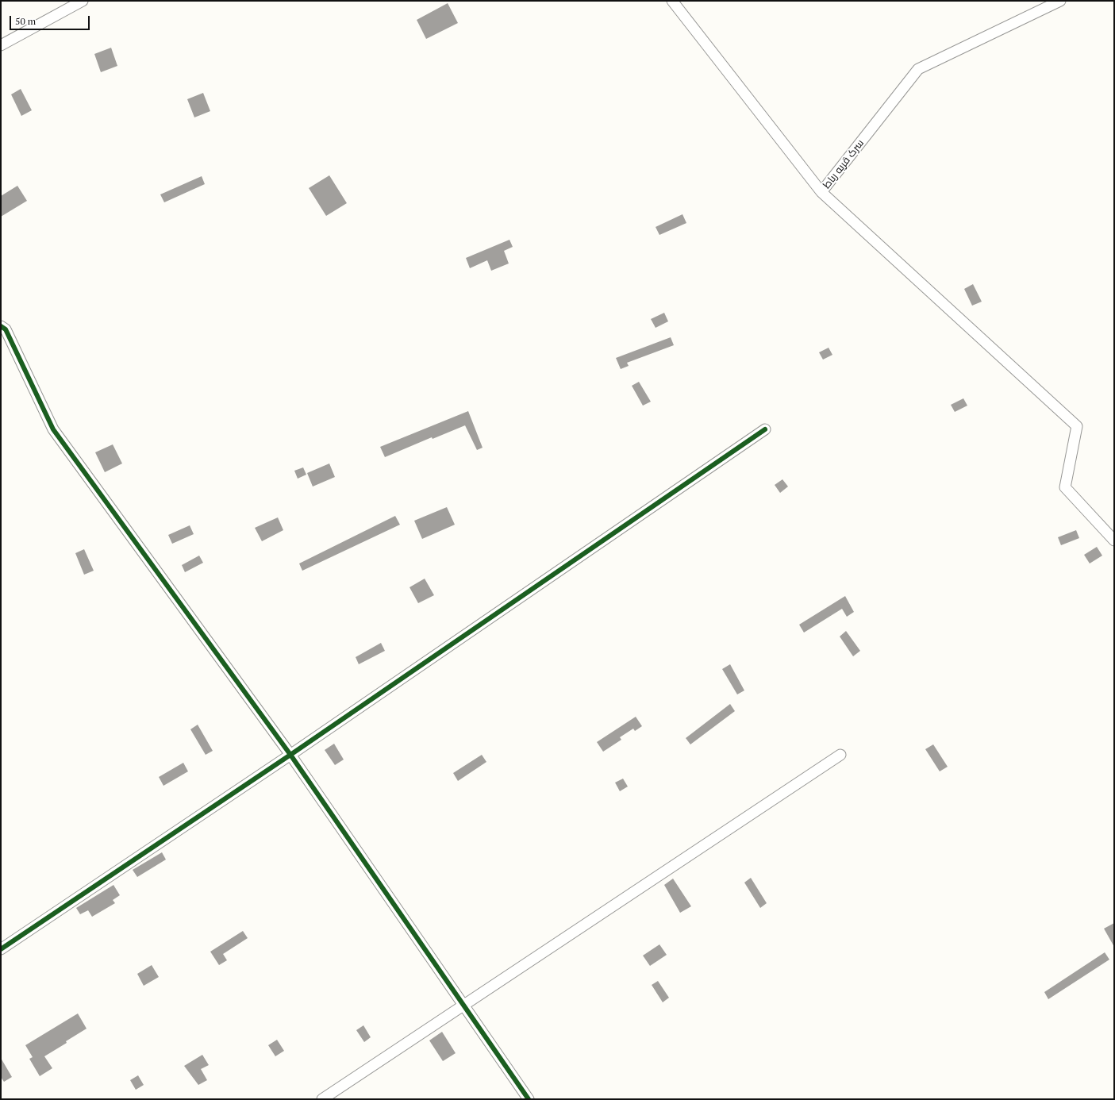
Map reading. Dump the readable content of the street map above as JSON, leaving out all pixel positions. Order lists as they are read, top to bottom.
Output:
{
  "streets": {
    "street": ["سرک قریه رباط"]
  },
  "scale_bar": "50 m"
}
